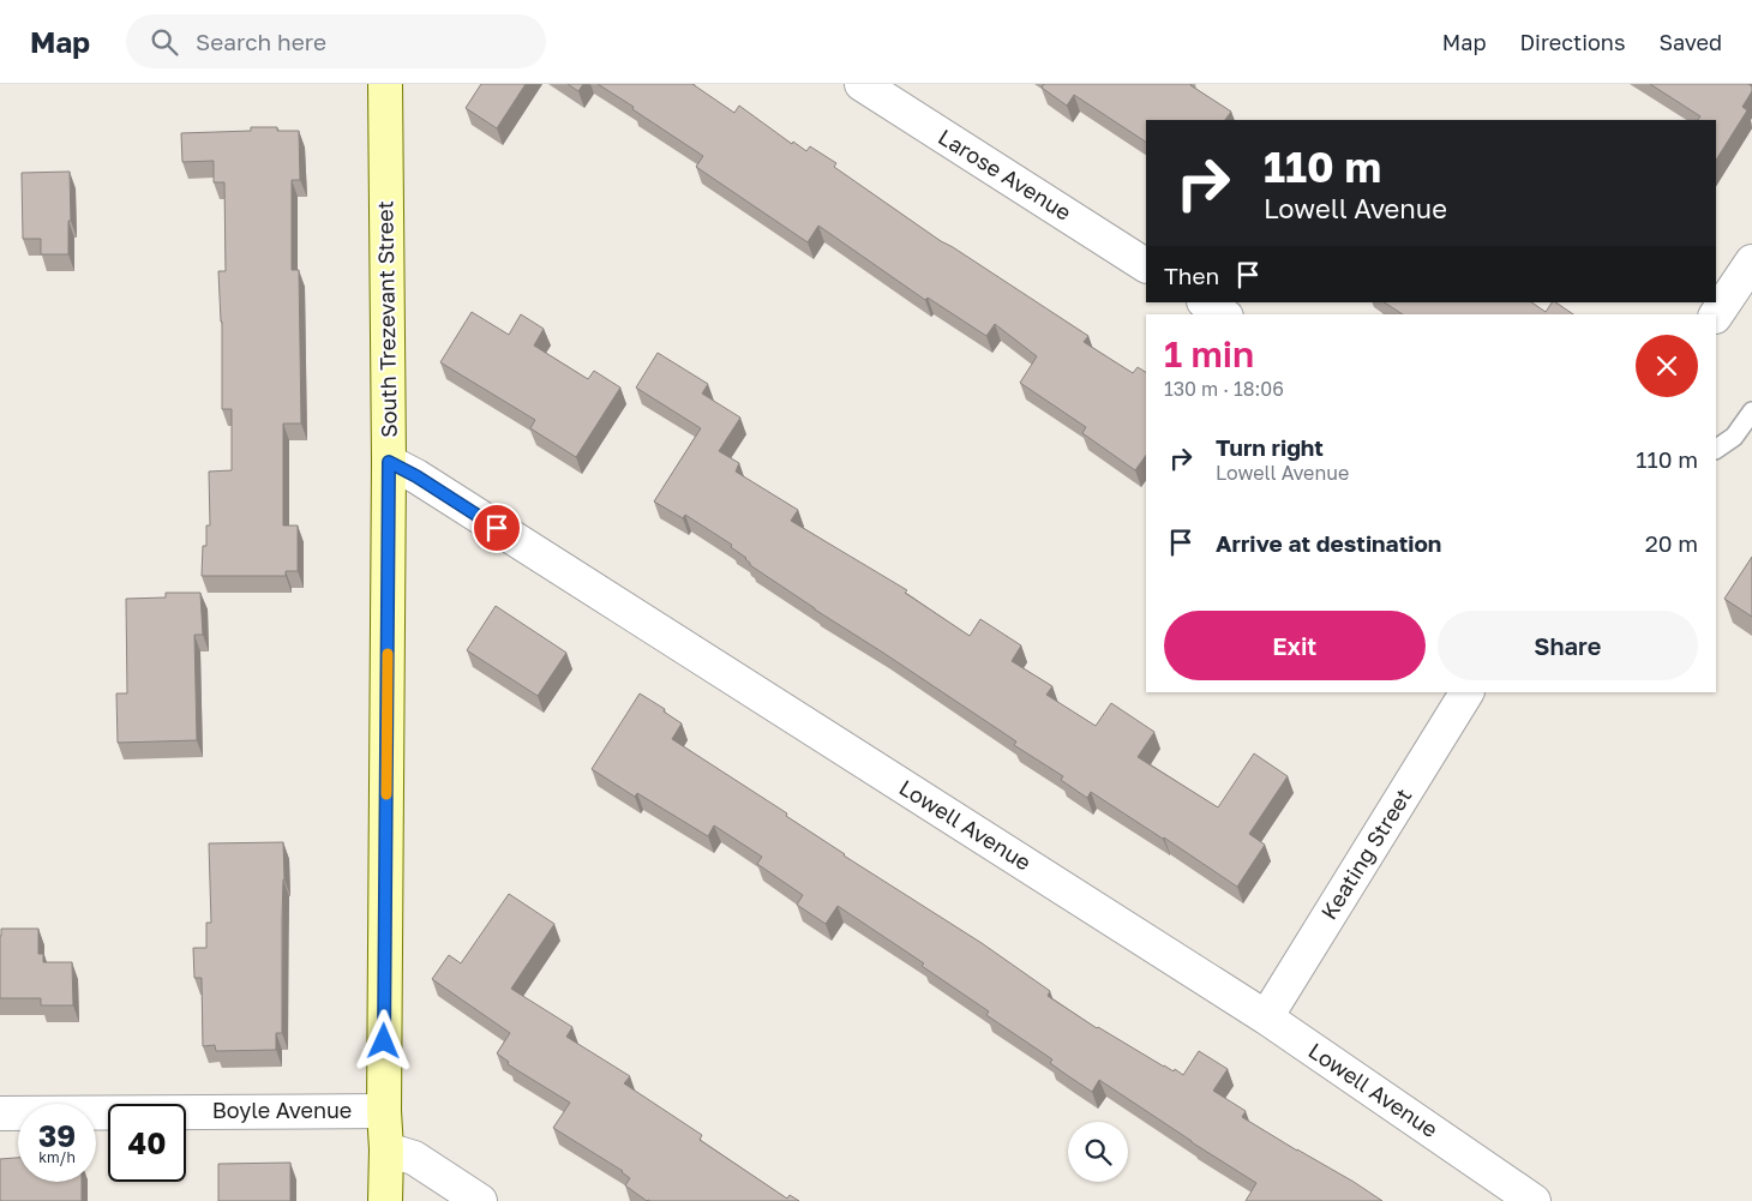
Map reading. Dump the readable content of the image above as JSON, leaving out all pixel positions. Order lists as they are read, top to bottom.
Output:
{
  "streets": {
    "street": [
      "Larose Avenue",
      "South Trezevant Street",
      "Lowell Avenue",
      "Keating Street",
      "Boyle Avenue"
    ]
  },
  "crossings": [
    ["South Trezevant Street", "Lowell Avenue"],
    ["South Trezevant Street", "Boyle Avenue"],
    ["Lowell Avenue", "Keating Street"]
  ],
  "page": {
    "header": "Map",
    "search": "Search here",
    "nav": ["Map", "Directions", "Saved"],
    "turn": ["110 m", "Lowell Avenue"],
    "then": "Then",
    "heading": ["1 min", "130 m · 18:06"],
    "list": [
      {
        "name": "Turn right",
        "note": "Lowell Avenue",
        "value": "110 m"
      },
      {
        "name": "Arrive at destination",
        "value": "20 m"
      }
    ],
    "buttons": ["Exit", "Share"],
    "speed": "39 km/h",
    "limit": "40"
  }
}
